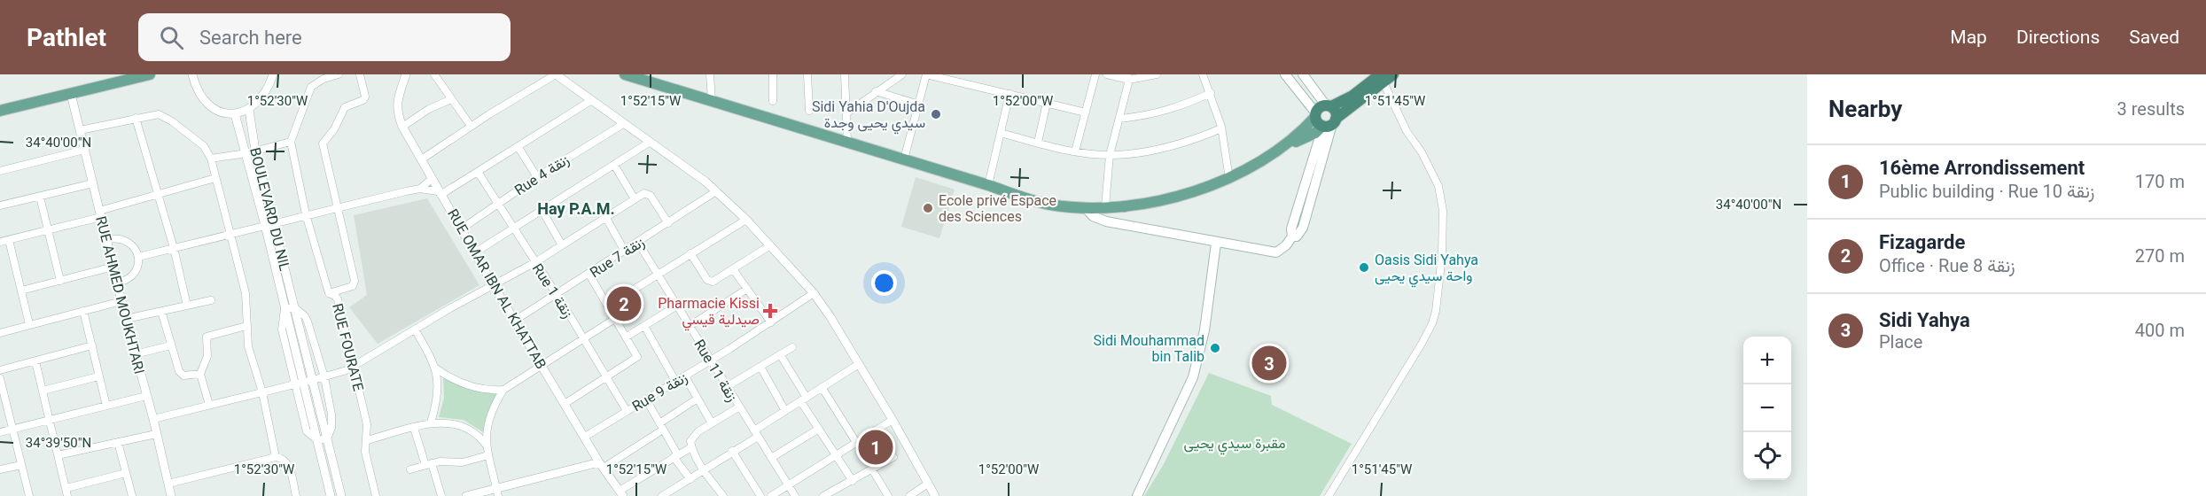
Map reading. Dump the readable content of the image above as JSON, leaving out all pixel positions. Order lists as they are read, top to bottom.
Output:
{
  "streets": {
    "street": [
      "Rue 4 زنقة",
      "BOULEVARD DU NIL",
      "Rue 7 زنقة",
      "RUE OMAR IBN AL KHATTAB",
      "Rue 1 زنقة",
      "RUE AHMED MOUKHTARI",
      "RUE FOURATE",
      "Rue 11 زنقة",
      "Rue 9 زنقة"
    ]
  },
  "crossings": [
    ["Rue 4 زنقة", "RUE OMAR IBN AL KHATTAB"],
    ["Rue 4 زنقة", "Rue 1 زنقة"],
    ["Rue 7 زنقة", "RUE OMAR IBN AL KHATTAB"],
    ["Rue 7 زنقة", "Rue 1 زنقة"],
    ["Rue 7 زنقة", "Rue 11 زنقة"],
    ["RUE OMAR IBN AL KHATTAB", "Rue 9 زنقة"],
    ["Rue 1 زنقة", "Rue 9 زنقة"],
    ["Rue 11 زنقة", "Rue 9 زنقة"]
  ],
  "districts": ["Hay P.A.M."],
  "parks": ["مقبرة سيدي يحيى"],
  "places": {
    "other": [
      "Sidi Yahia D'Oujda سيدي يحيى وجدة",
      "Ecole privé Espace des Sciences",
      "Oasis Sidi Yahya واحة سيدي يحيى",
      "Sidi Mouhammad bin Talib"
    ],
    "health": ["Pharmacie Kissi صيدلية قيسي"]
  },
  "page": {
    "header": "Pathlet",
    "search": "Search here",
    "nav": ["Map", "Directions", "Saved"],
    "heading": ["Nearby", "3 results"],
    "list": [
      {
        "mark": "1",
        "name": "16ème Arrondissement",
        "note": "Public building · Rue 10 زنقة",
        "value": "170 m"
      },
      {
        "mark": "2",
        "name": "Fizagarde",
        "note": "Office · Rue 8 زنقة",
        "value": "270 m"
      },
      {
        "mark": "3",
        "name": "Sidi Yahya",
        "note": "Place",
        "value": "400 m"
      }
    ],
    "pins": ["2", "3", "1"],
    "map_buttons": ["+", "−"]
  },
  "coordinates": [
    "1°52'30\"W",
    "1°52'15\"W",
    "1°52'00\"W",
    "1°51'45\"W",
    "34°40'00\"N",
    "34°39'50\"N"
  ]
}
